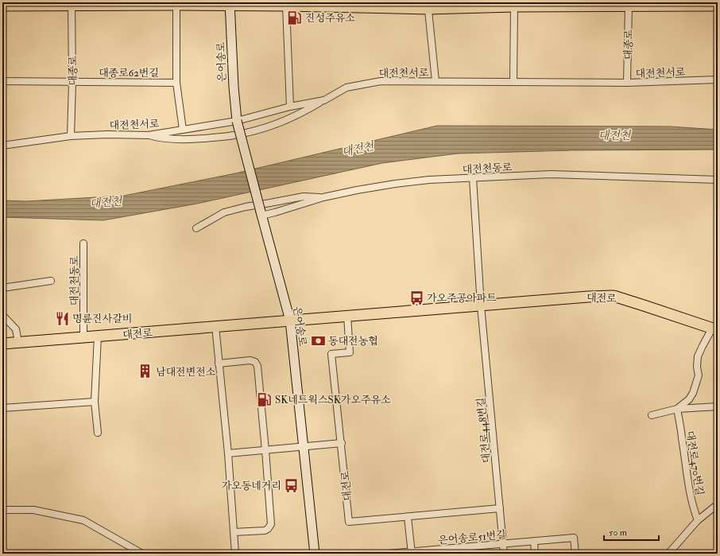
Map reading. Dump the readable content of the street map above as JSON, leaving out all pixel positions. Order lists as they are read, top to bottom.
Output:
{
  "streets": {
    "main road": ["은어송로", "대전로"],
    "street": [
      "대종로",
      "대종로62번길",
      "대전천서로",
      "대전천동로",
      "대전로448번길",
      "대전로470번길",
      "은어송로51번길"
    ]
  },
  "crossings": [
    ["대종로", "대종로62번길"],
    ["대종로", "대전천서로"],
    ["은어송로", "대전천서로"],
    ["은어송로", "대전천동로"],
    ["은어송로", "대전로"],
    ["대전천동로", "대전로"],
    ["대전로", "대전로448번길"],
    ["대전로448번길", "은어송로51번길"]
  ],
  "water": ["대전천"],
  "places": {
    "fuel station": ["진성주유소", "SK네트웍스SK가오주유소"],
    "bus stop": ["가오주공아파트", "가오동네거리"],
    "restaurant": ["명륜진사갈비"],
    "bank": ["동대전농협"],
    "building": ["남대전변전소"]
  },
  "scale_bar": "50 m"
}
